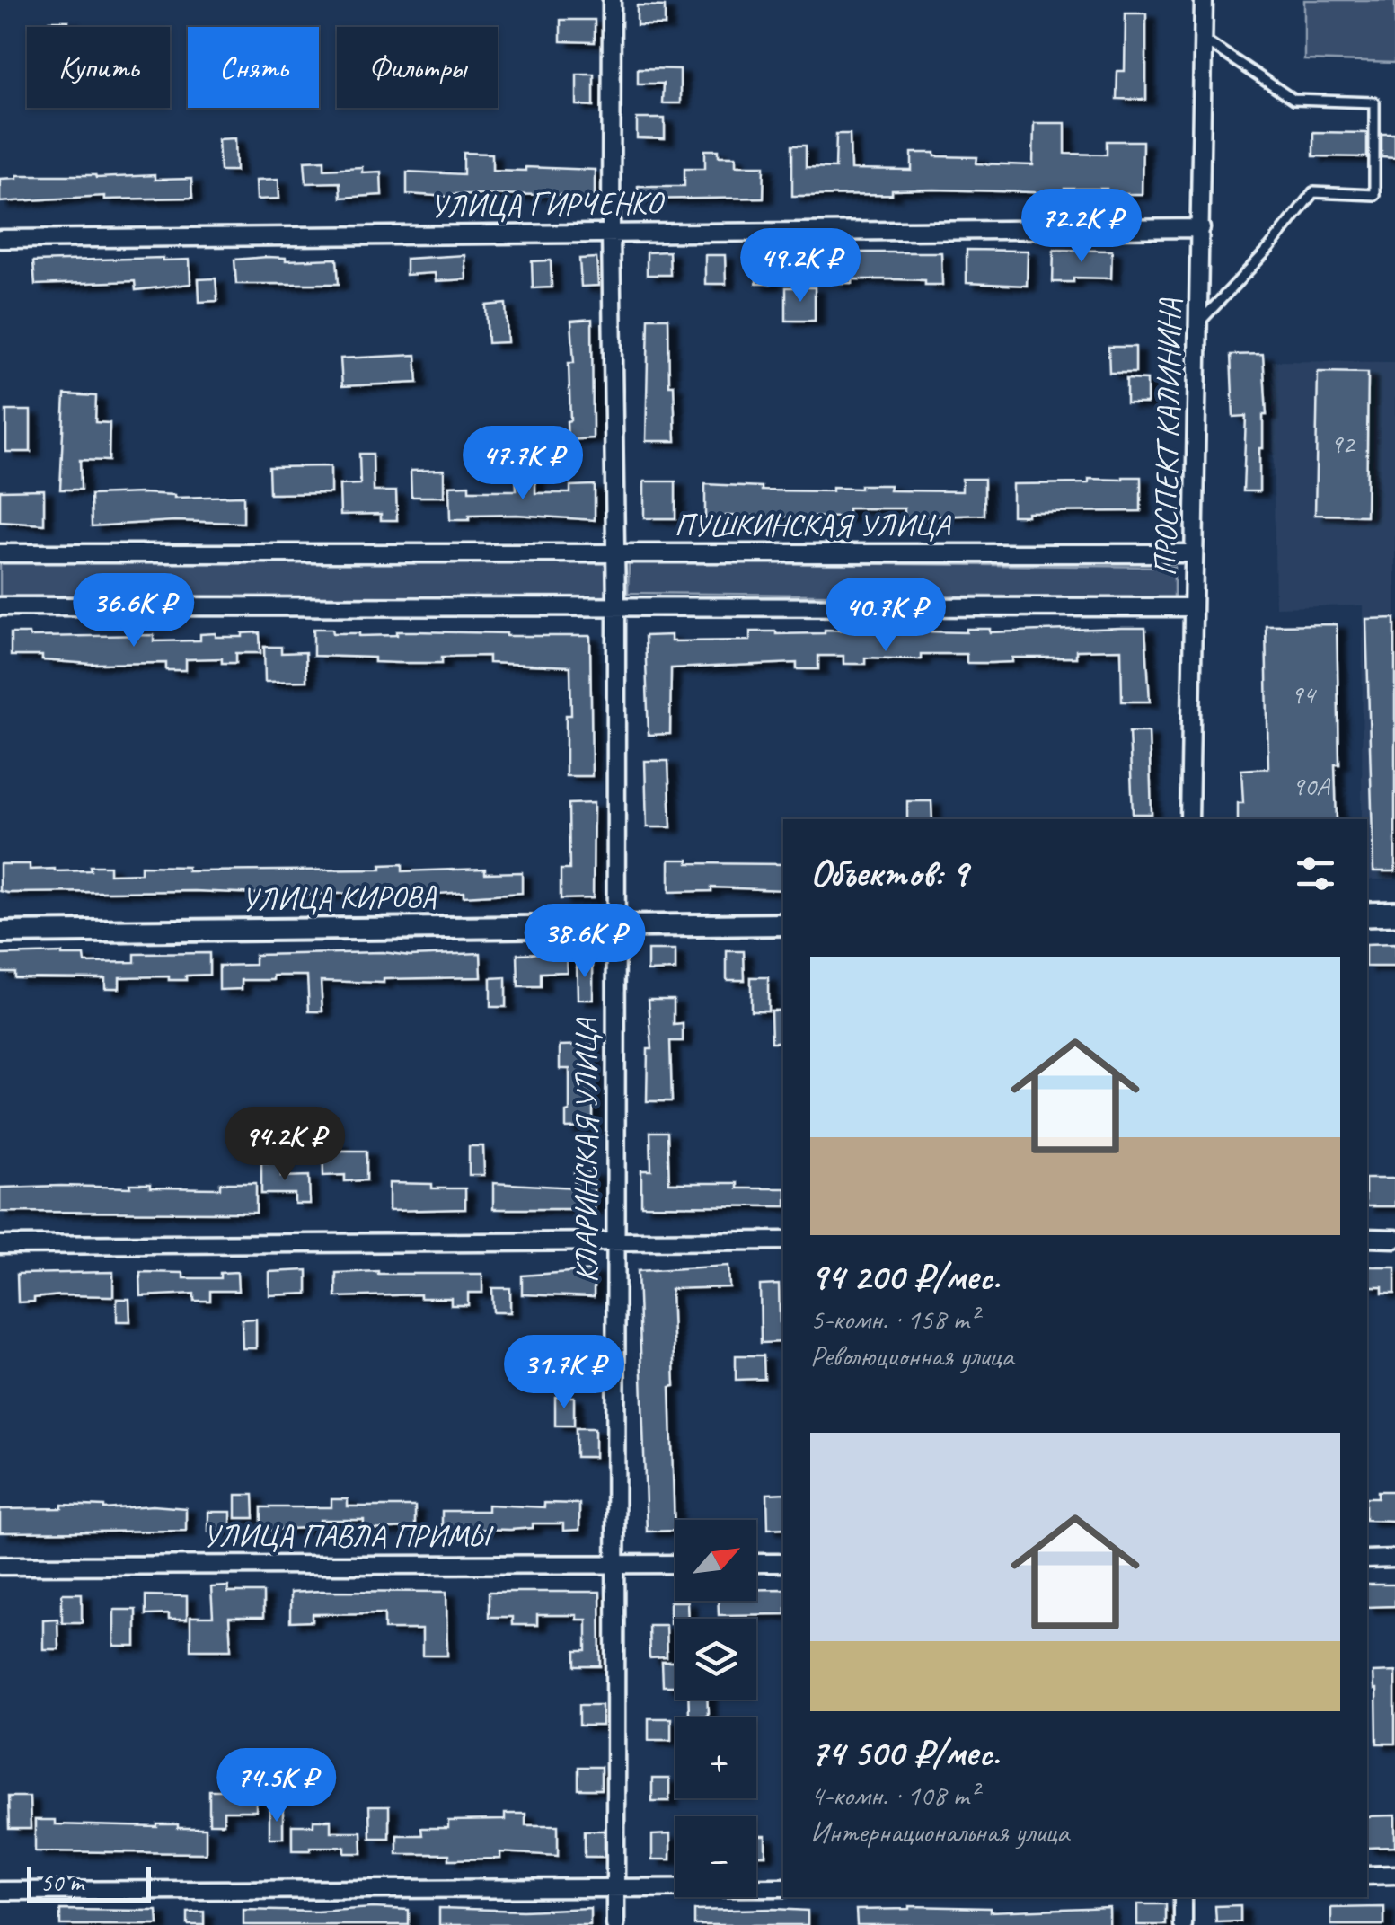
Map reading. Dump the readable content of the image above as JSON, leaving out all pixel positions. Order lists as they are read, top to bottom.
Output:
{
  "streets": {
    "street": [
      "УЛИЦА ГИРЧЕНКО",
      "ПРОСПЕКТ КАЛИНИНА",
      "ПУШКИНСКАЯ УЛИЦА",
      "УЛИЦА КИРОВА",
      "КЛАРИНСКАЯ УЛИЦА",
      "УЛИЦА ПАВЛА ПРИМЫ"
    ]
  },
  "crossings": [
    ["УЛИЦА ГИРЧЕНКО", "ПРОСПЕКТ КАЛИНИНА"],
    ["УЛИЦА ГИРЧЕНКО", "КЛАРИНСКАЯ УЛИЦА"],
    ["ПРОСПЕКТ КАЛИНИНА", "ПУШКИНСКАЯ УЛИЦА"],
    ["ПУШКИНСКАЯ УЛИЦА", "КЛАРИНСКАЯ УЛИЦА"],
    ["УЛИЦА КИРОВА", "КЛАРИНСКАЯ УЛИЦА"],
    ["КЛАРИНСКАЯ УЛИЦА", "УЛИЦА ПАВЛА ПРИМЫ"]
  ],
  "house_numbers": ["92", "94", "90А"],
  "scale_bar": "50 m",
  "north": "top right",
  "page": {
    "chip": ["Купить", "Снять", "Фильтры"],
    "price": [
      "72.2K ₽",
      "49.2K ₽",
      "47.7K ₽",
      "36.6K ₽",
      "40.7K ₽",
      "38.6K ₽",
      "94.2K ₽",
      "31.7K ₽",
      "74.5K ₽"
    ],
    "heading": "Объектов: 9",
    "list": [
      {
        "name": "94 200 ₽/мес.",
        "note": "5-комн. · 158 m² · Революционная улица"
      },
      {
        "name": "74 500 ₽/мес.",
        "note": "4-комн. · 108 m² · Интернациональная улица"
      }
    ],
    "map_buttons": ["+", "−"],
    "scale": "50 m"
  }
}
